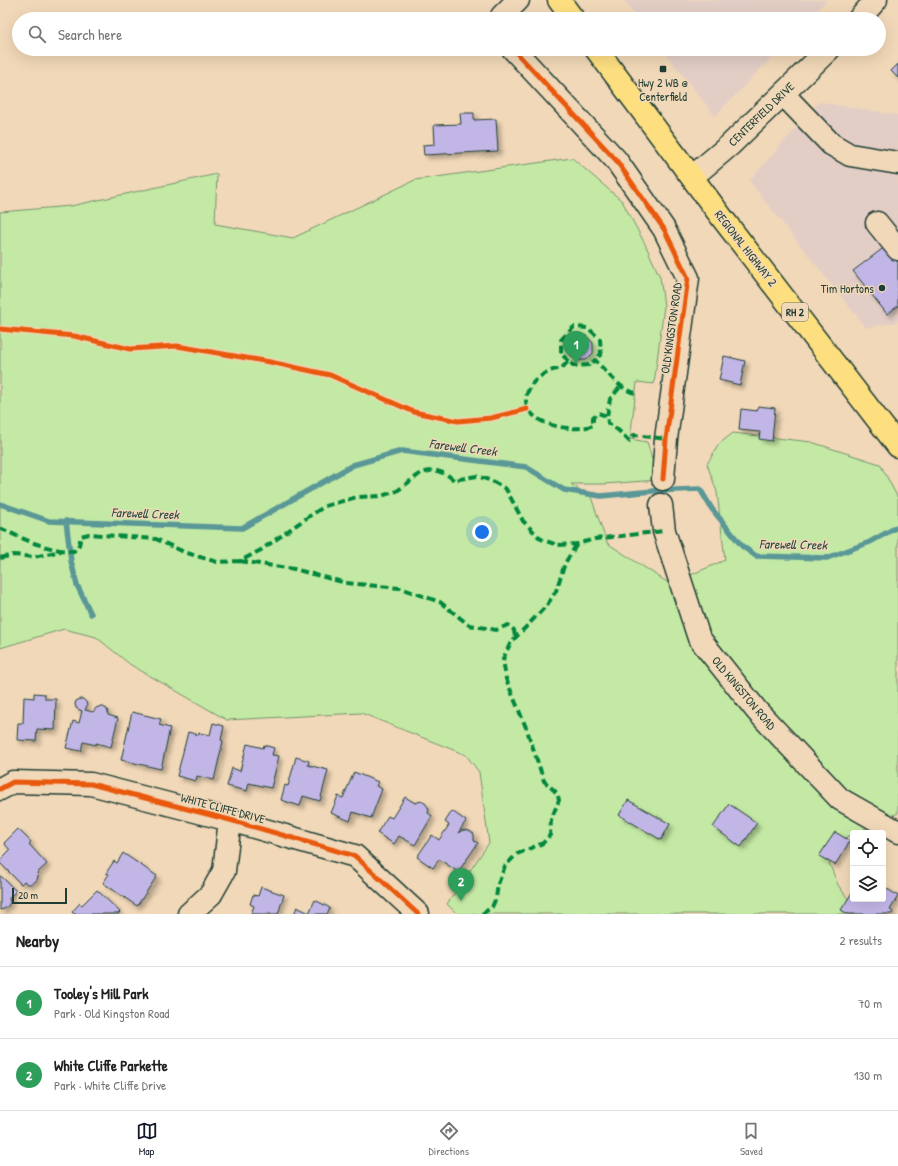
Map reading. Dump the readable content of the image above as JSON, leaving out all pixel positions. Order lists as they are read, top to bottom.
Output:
{
  "streets": {
    "main road": ["REGIONAL HIGHWAY 2", "RH 2"],
    "street": ["CENTERFIELD DRIVE", "OLD KINGSTON ROAD", "WHITE CLIFFE DRIVE"]
  },
  "crossings": [
    ["CENTERFIELD DRIVE", "REGIONAL HIGHWAY 2"]
  ],
  "water": ["Farewell Creek"],
  "places": {
    "transit": ["Hwy 2 WB @ Centerfield"],
    "other": ["Tim Hortons"]
  },
  "scale_bar": "20 m",
  "page": {
    "search": "Search here",
    "pins": ["1", "2"],
    "scale": "20 m",
    "heading": ["Nearby", "2 results"],
    "list": [
      {
        "mark": "1",
        "name": "Tooley's Mill Park",
        "note": "Park · Old Kingston Road",
        "value": "70 m"
      },
      {
        "mark": "2",
        "name": "White Cliffe Parkette",
        "note": "Park · White Cliffe Drive",
        "value": "130 m"
      }
    ],
    "nav": ["Map", "Directions", "Saved"]
  }
}
